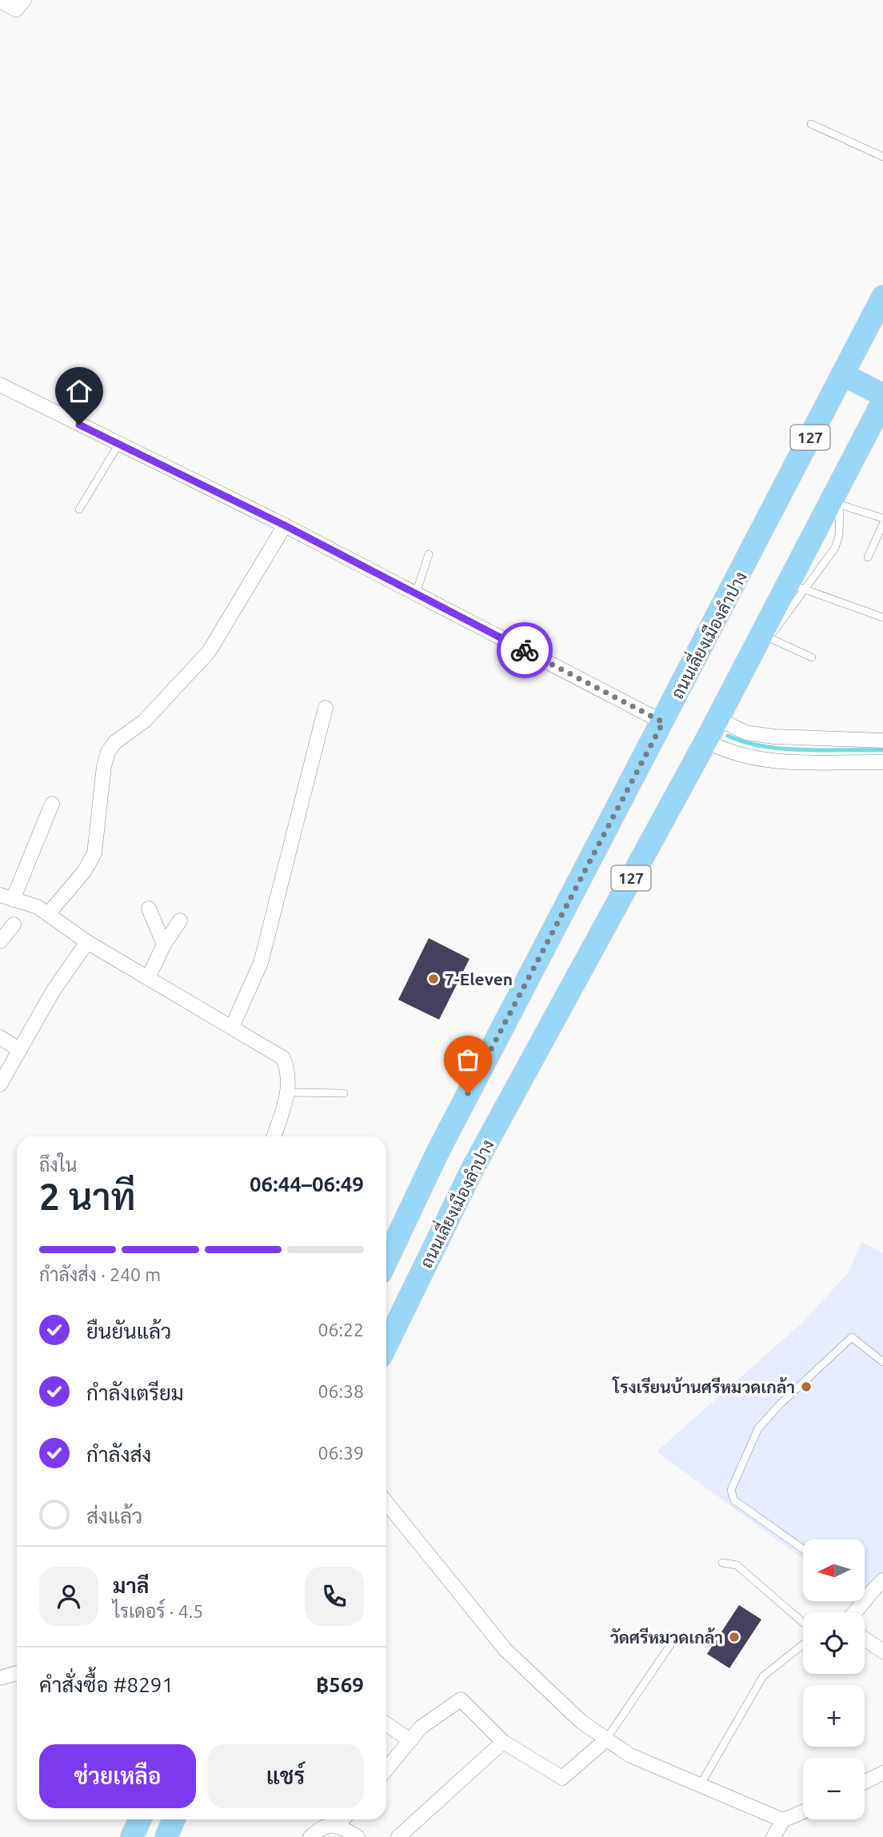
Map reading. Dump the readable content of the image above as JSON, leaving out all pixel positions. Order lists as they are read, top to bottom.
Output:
{
  "streets": {
    "highway": ["127", "ถนนเลี่ยงเมืองลำปาง"]
  },
  "places": ["7-Eleven", "โรงเรียนบ้านศรีหมวดเกล้า", "วัดศรีหมวดเกล้า"],
  "north": "left",
  "page": {
    "heading": ["2 นาที", "ถึงใน", "06:44–06:49"],
    "panel": [
      "มาลี",
      "ไรเดอร์ · 4.5",
      "คำสั่งซื้อ #8291",
      "฿569"
    ],
    "bar": "กำลังส่ง · 240 m",
    "list": [
      ["ยืนยันแล้ว", "06:22"],
      ["กำลังเตรียม", "06:38"],
      ["กำลังส่ง", "06:39"],
      "ส่งแล้ว"
    ],
    "map_buttons": ["+", "−"],
    "buttons": ["ช่วยเหลือ", "แชร์"]
  }
}
